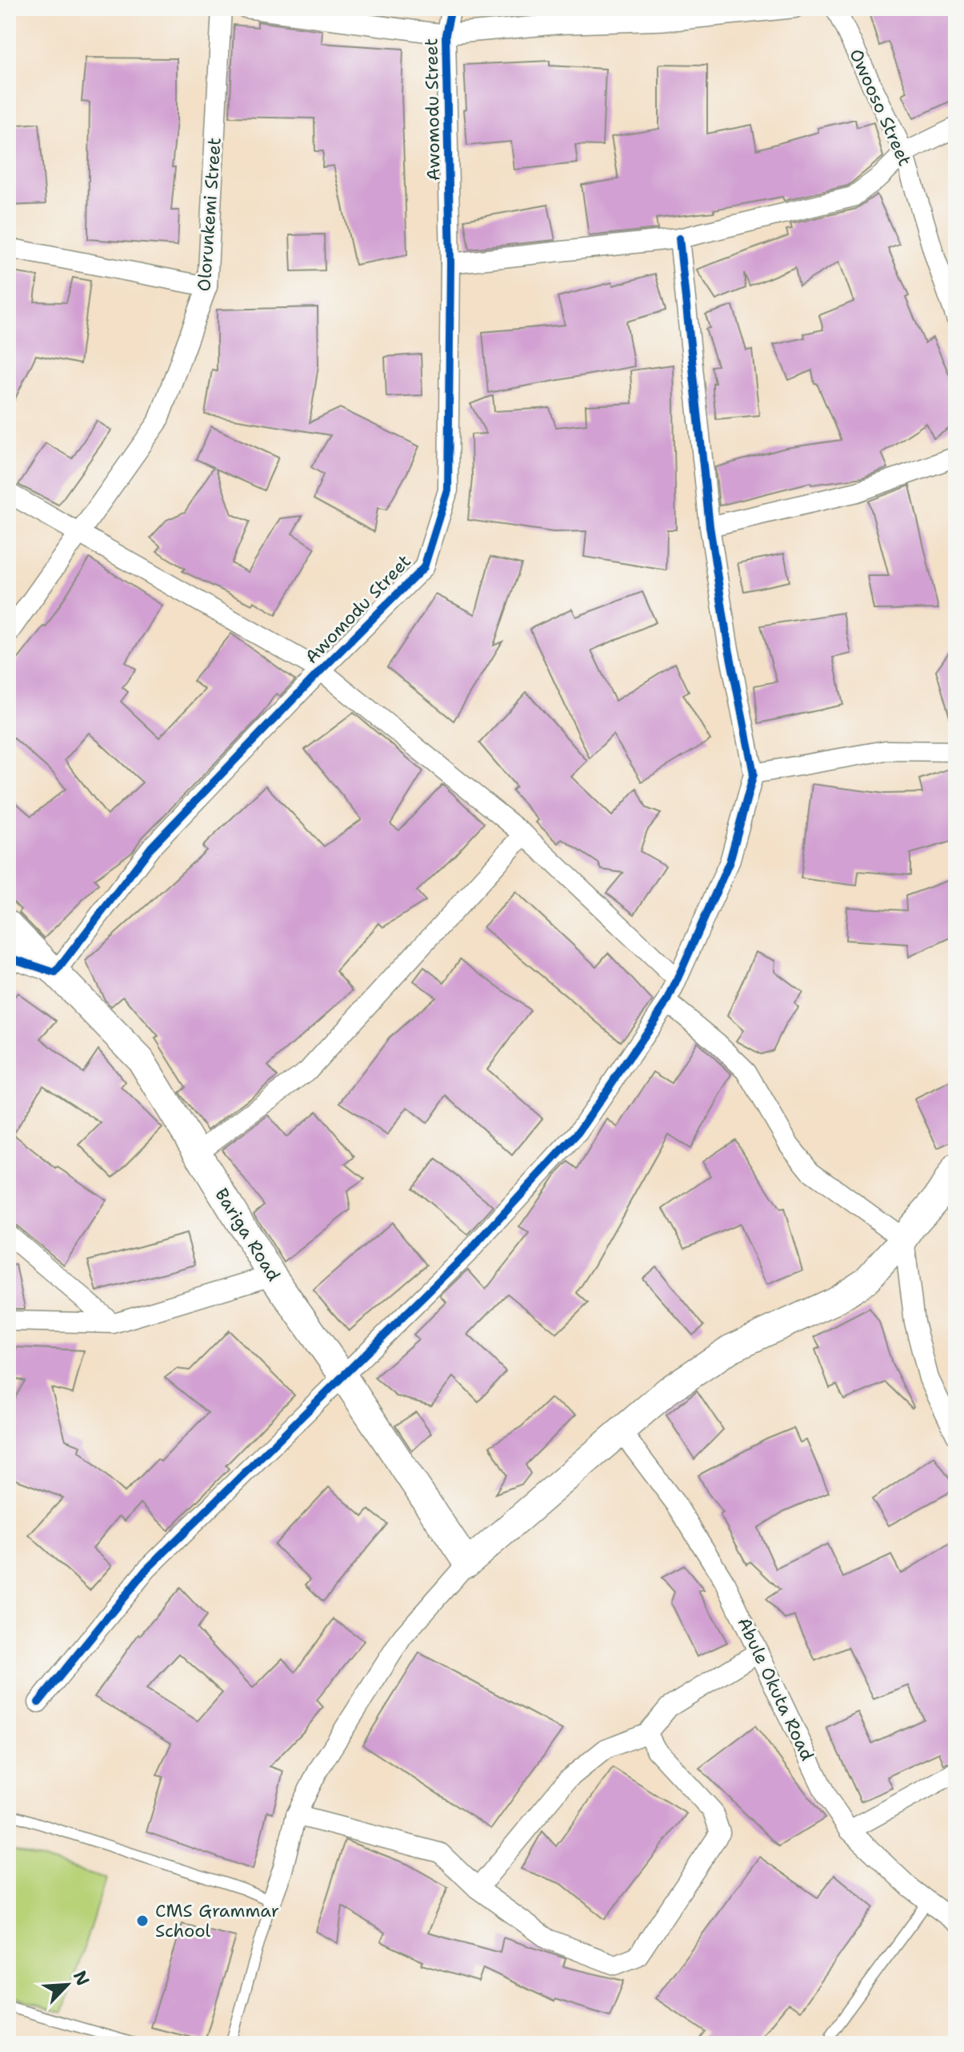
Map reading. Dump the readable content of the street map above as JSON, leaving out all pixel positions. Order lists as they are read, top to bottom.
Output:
{
  "streets": {
    "street": [
      "Owooso Street",
      "Awomodu Street",
      "Olorunkemi Street",
      "Bariga Road",
      "Abule Okuta Road"
    ]
  },
  "crossings": [
    ["Awomodu Street", "Bariga Road"]
  ],
  "places": ["CMS Grammar School"],
  "north": "top right"
}
